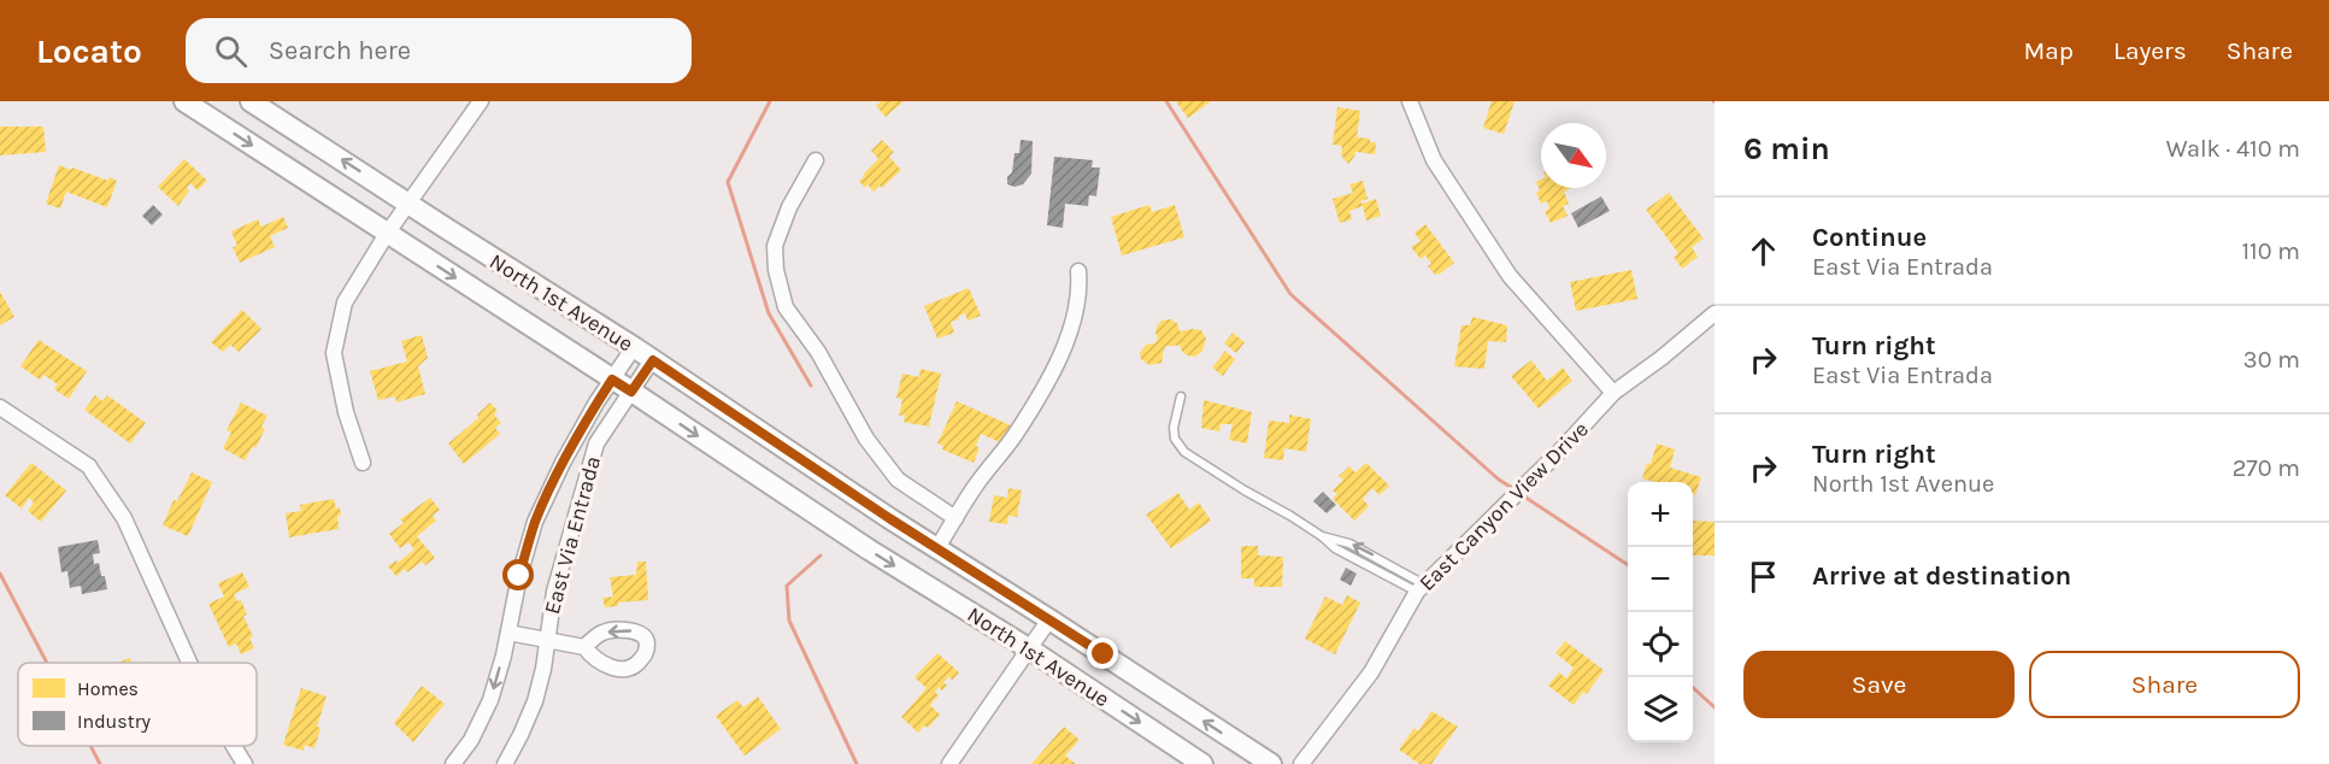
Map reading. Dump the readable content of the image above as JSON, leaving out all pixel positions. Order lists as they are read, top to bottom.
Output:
{
  "streets": {
    "main road": ["North 1st Avenue"],
    "street": ["East Canyon View Drive", "East Via Entrada"]
  },
  "crossings": [
    ["North 1st Avenue", "East Via Entrada"]
  ],
  "legend": ["Homes", "Industry"],
  "north": "bottom right",
  "page": {
    "header": "Locato",
    "search": "Search here",
    "nav": ["Map", "Layers", "Share"],
    "heading": ["6 min", "Walk · 410 m"],
    "list": [
      ["Continue", "East Via Entrada", "110 m"],
      ["Turn right", "East Via Entrada", "30 m"],
      ["Turn right", "North 1st Avenue", "270 m"],
      "Arrive at destination"
    ],
    "map_buttons": ["+", "−"],
    "buttons": ["Save", "Share"]
  }
}
